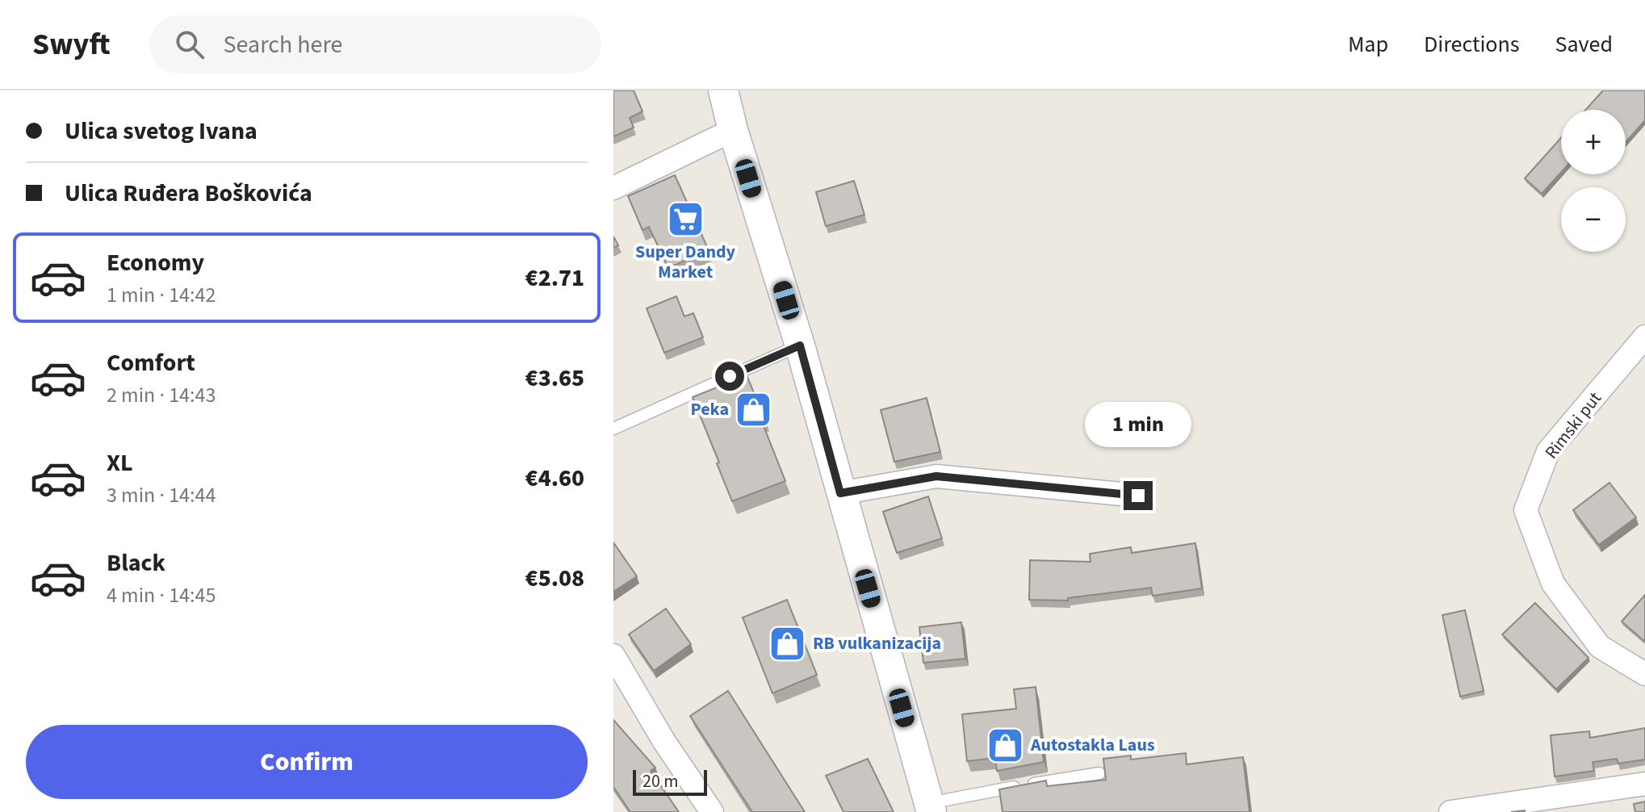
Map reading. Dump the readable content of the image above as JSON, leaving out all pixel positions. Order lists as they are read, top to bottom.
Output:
{
  "streets": {
    "street": ["Rimski put"]
  },
  "places": {
    "supermarket": ["Super Dandy Market"],
    "shop": ["Peka", "RB vulkanizacija", "Autostakla Laus"]
  },
  "scale_bar": "20 m",
  "page": {
    "header": "Swyft",
    "search": "Search here",
    "nav": ["Map", "Directions", "Saved"],
    "banner": ["Ulica svetog Ivana", "Ulica Ruđera Boškovića"],
    "map_buttons": ["+", "−"],
    "list": [
      {
        "name": "Economy",
        "note": "1 min · 14:42",
        "value": "€2.71"
      },
      {
        "name": "Comfort",
        "note": "2 min · 14:43",
        "value": "€3.65"
      },
      {
        "name": "XL",
        "note": "3 min · 14:44",
        "value": "€4.60"
      },
      {
        "name": "Black",
        "note": "4 min · 14:45",
        "value": "€5.08"
      }
    ],
    "bubble": "1 min",
    "buttons": "Confirm",
    "scale": "20 m"
  }
}
